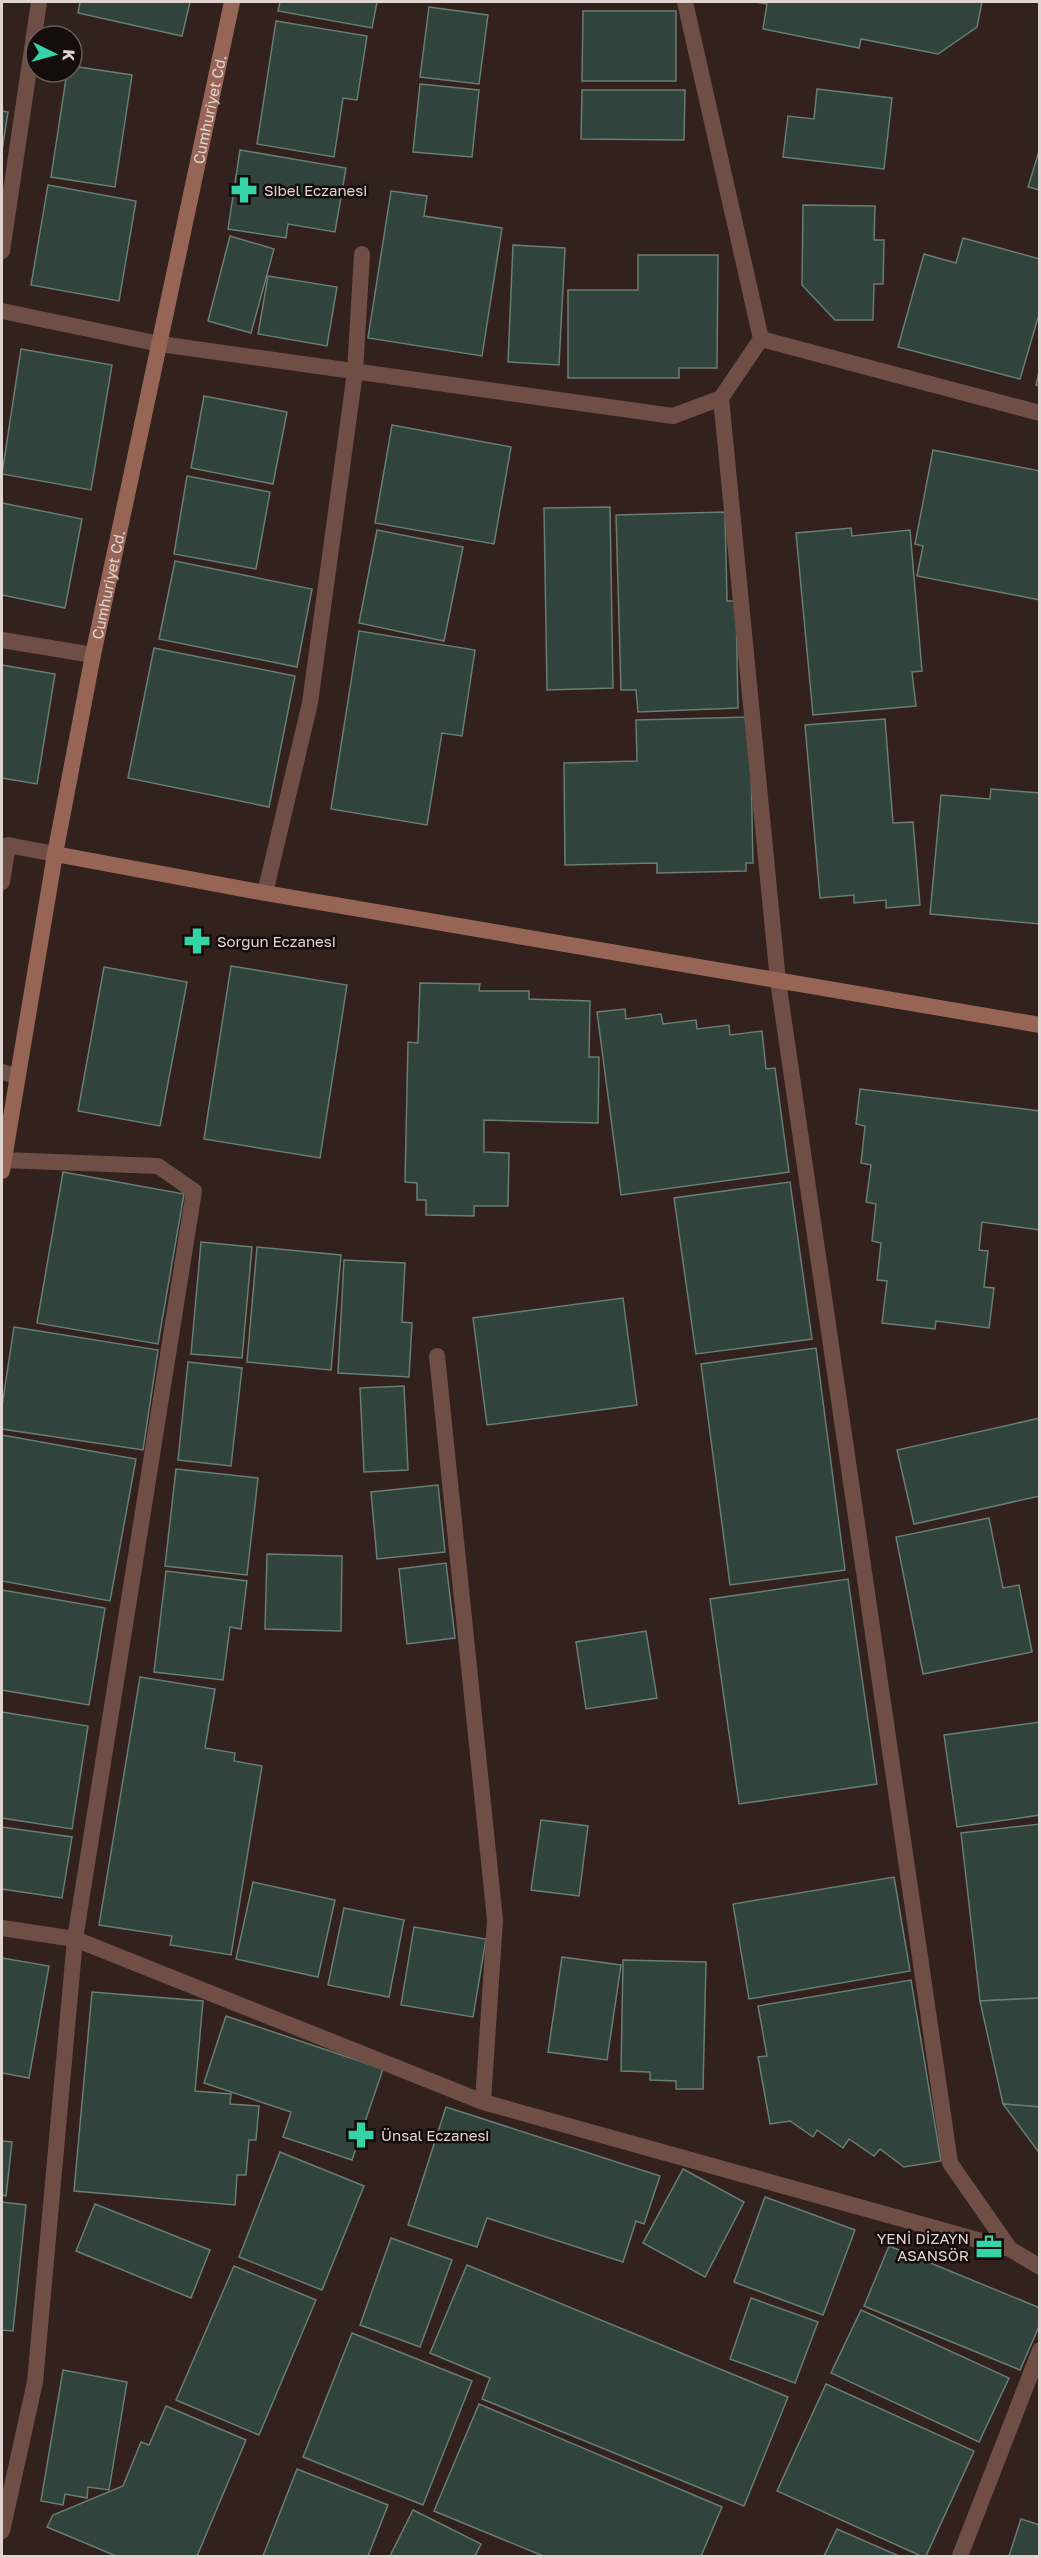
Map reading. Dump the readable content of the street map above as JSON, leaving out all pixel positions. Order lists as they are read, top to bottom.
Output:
{
  "streets": {
    "main road": ["Cumhuriyet Cd."]
  },
  "places": {
    "pharmacy": ["Sibel Eczanesi", "Sorgun Eczanesi", "Ünsal Eczanesi"],
    "office": ["YENİ DİZAYN ASANSÖR"]
  },
  "north": "right"
}
